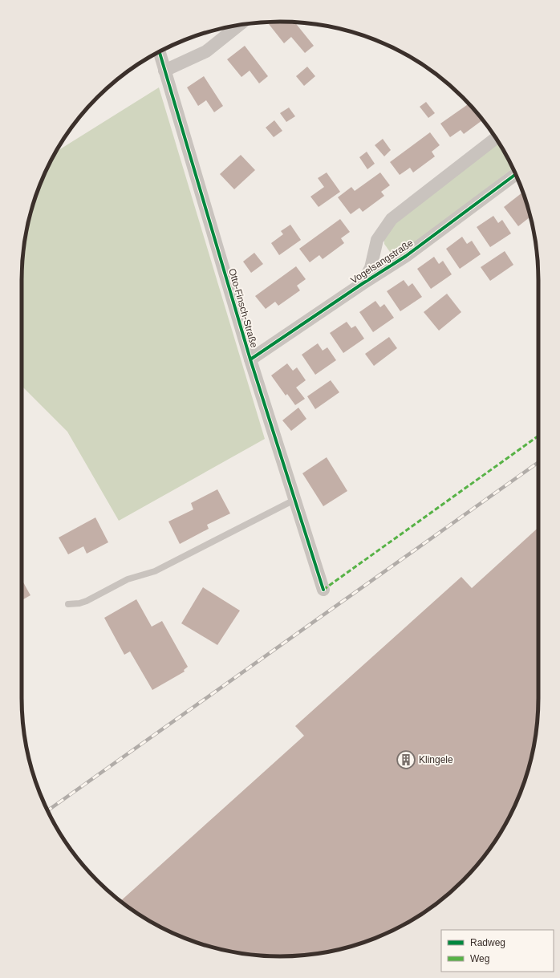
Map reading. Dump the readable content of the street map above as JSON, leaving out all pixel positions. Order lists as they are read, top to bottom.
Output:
{
  "streets": {
    "street": ["Vogelsangstraße", "Otto-Finsch-Straße"]
  },
  "crossings": [
    ["Vogelsangstraße", "Otto-Finsch-Straße"]
  ],
  "places": {
    "building": ["Klingele"]
  },
  "legend": ["Radweg", "Weg"]
}
